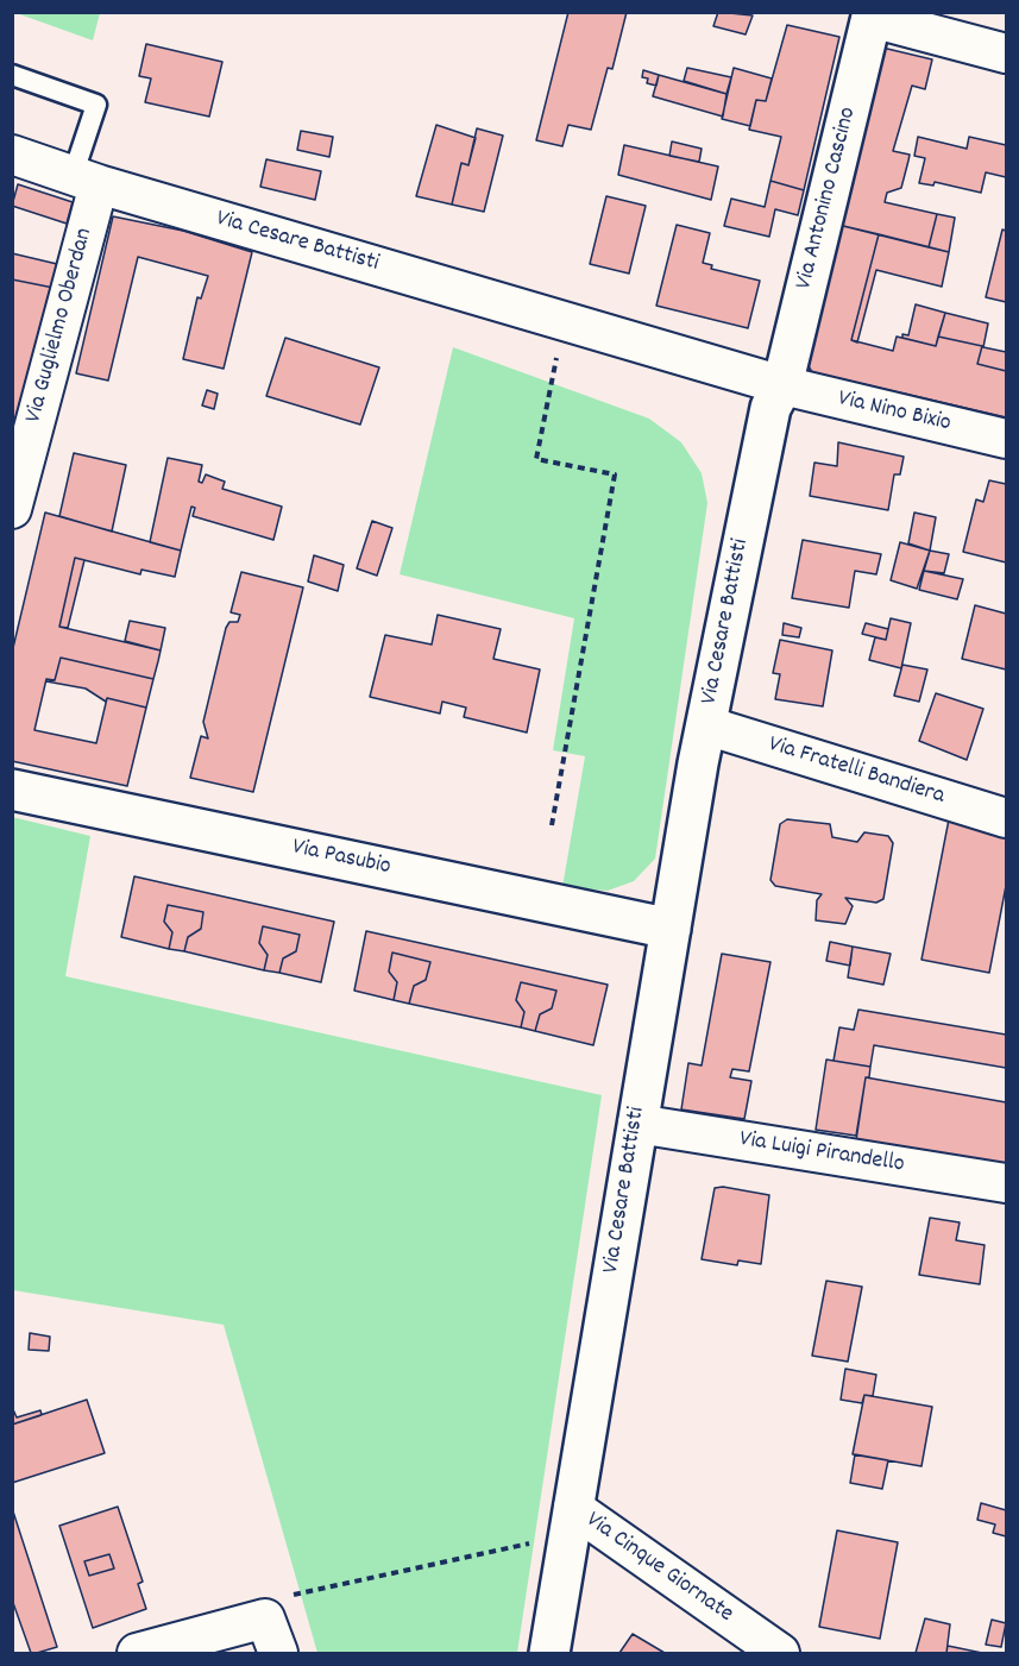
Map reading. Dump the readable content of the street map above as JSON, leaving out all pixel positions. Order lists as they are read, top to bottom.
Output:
{
  "streets": {
    "street": [
      "Via Antonino Cascino",
      "Via Cesare Battisti",
      "Via Guglielmo Oberdan",
      "Via Nino Bixio",
      "Via Fratelli Bandiera",
      "Via Pasubio",
      "Via Luigi Pirandello",
      "Via Cinque Giornate"
    ]
  },
  "crossings": [
    ["Via Antonino Cascino", "Via Cesare Battisti"],
    ["Via Antonino Cascino", "Via Nino Bixio"],
    ["Via Cesare Battisti", "Via Guglielmo Oberdan"],
    ["Via Cesare Battisti", "Via Nino Bixio"],
    ["Via Cesare Battisti", "Via Fratelli Bandiera"],
    ["Via Cesare Battisti", "Via Pasubio"],
    ["Via Cesare Battisti", "Via Luigi Pirandello"],
    ["Via Cesare Battisti", "Via Cinque Giornate"]
  ]
}
